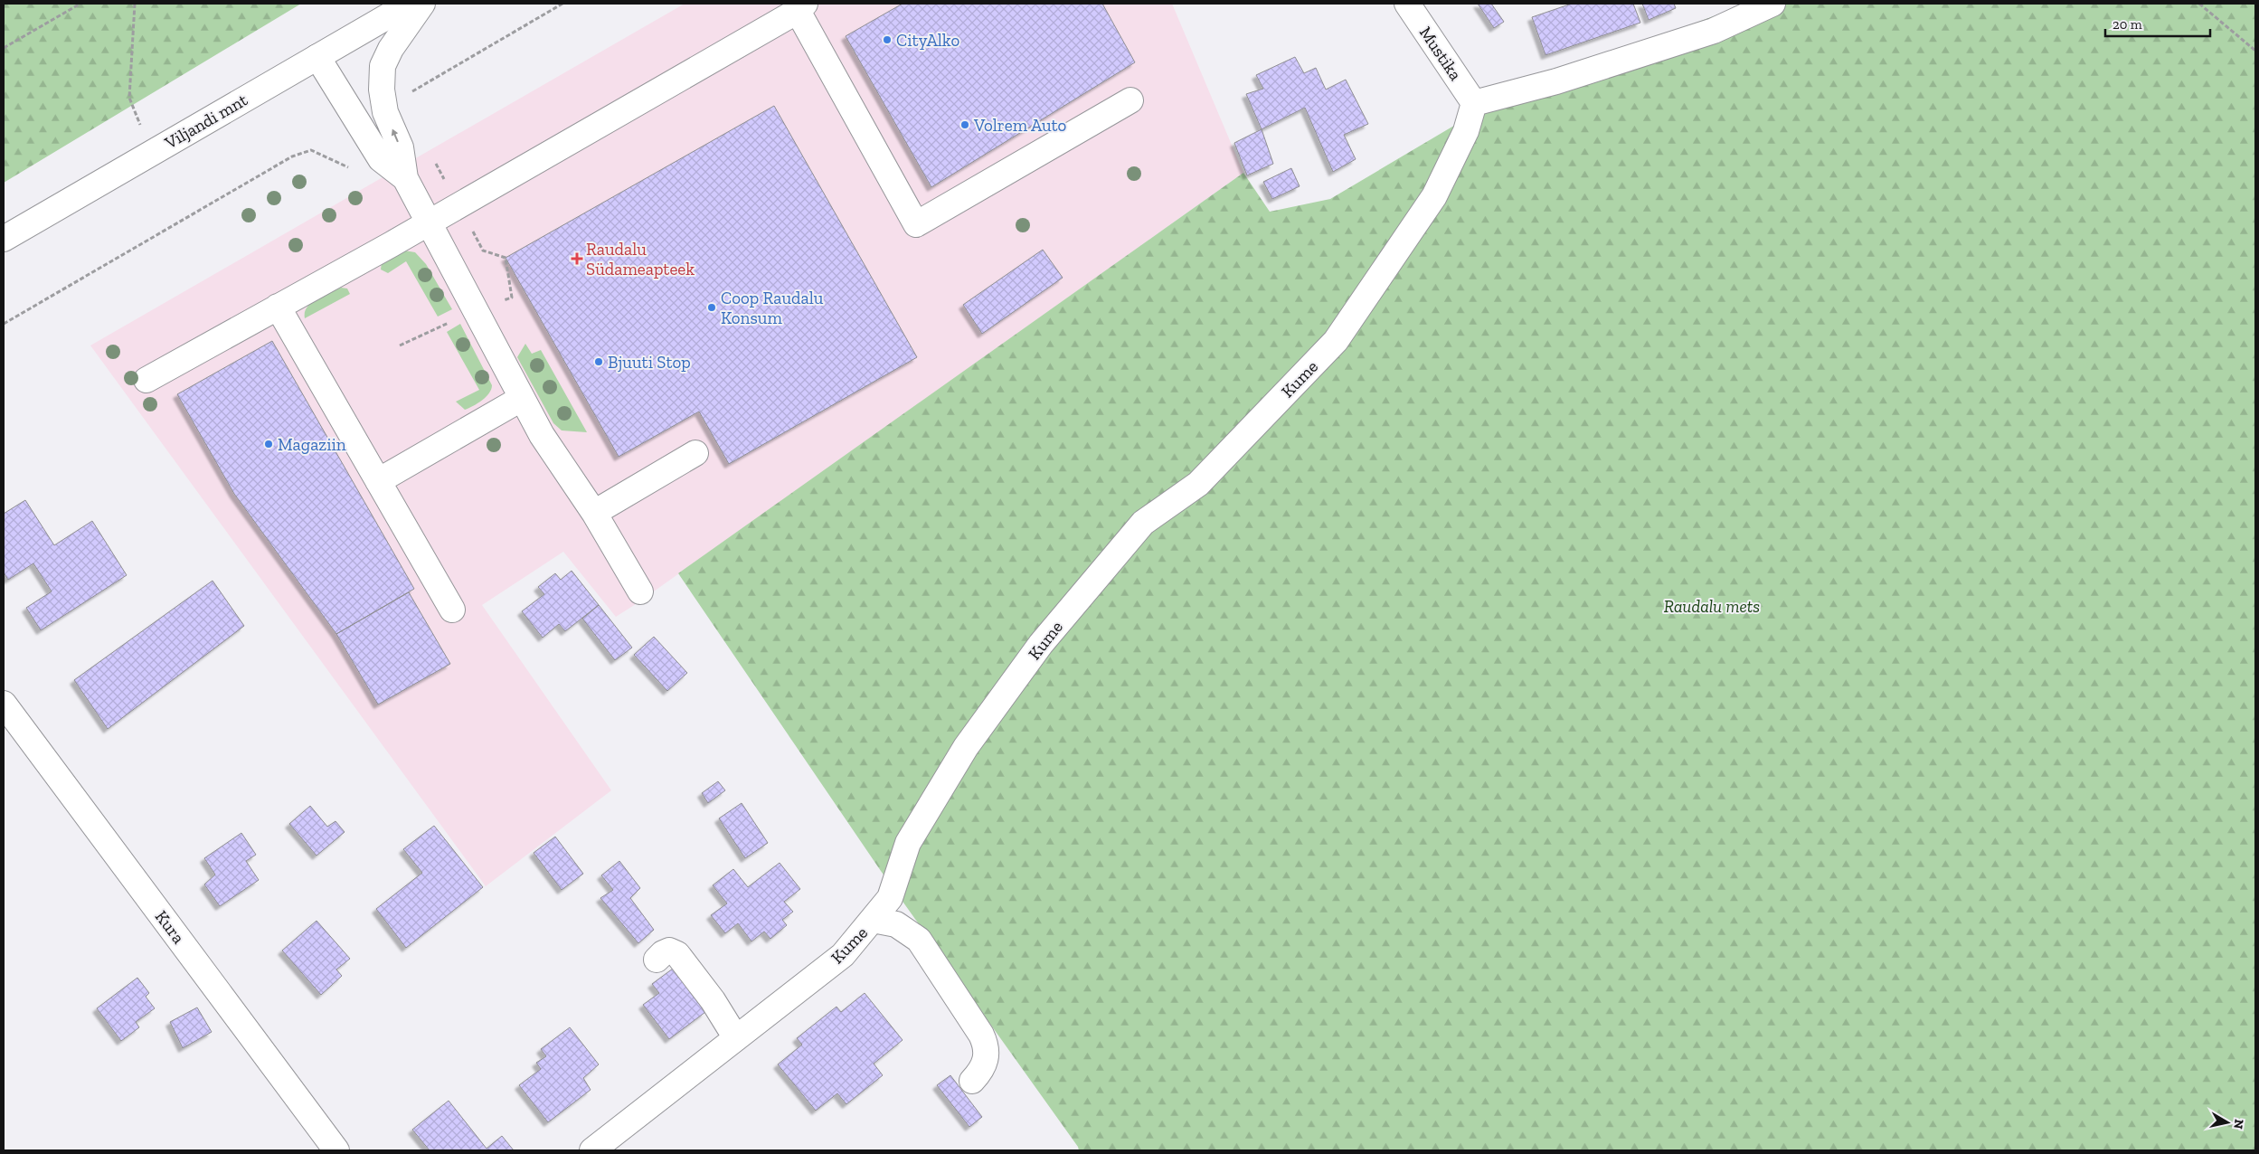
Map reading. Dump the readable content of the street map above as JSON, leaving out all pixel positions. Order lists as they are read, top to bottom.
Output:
{
  "streets": {
    "street": [
      "Mustika",
      "Viljandi mnt",
      "Kume",
      "Kura"
    ]
  },
  "crossings": [
    ["Mustika", "Kume"]
  ],
  "parks": ["Raudalu mets"],
  "places": {
    "other": [
      "CityAlko",
      "Volrem Auto",
      "Coop Raudalu Konsum",
      "Bjuuti Stop",
      "Magaziin"
    ],
    "health": ["Raudalu Südameapteek"]
  },
  "scale_bar": "20 m",
  "north": "right"
}
